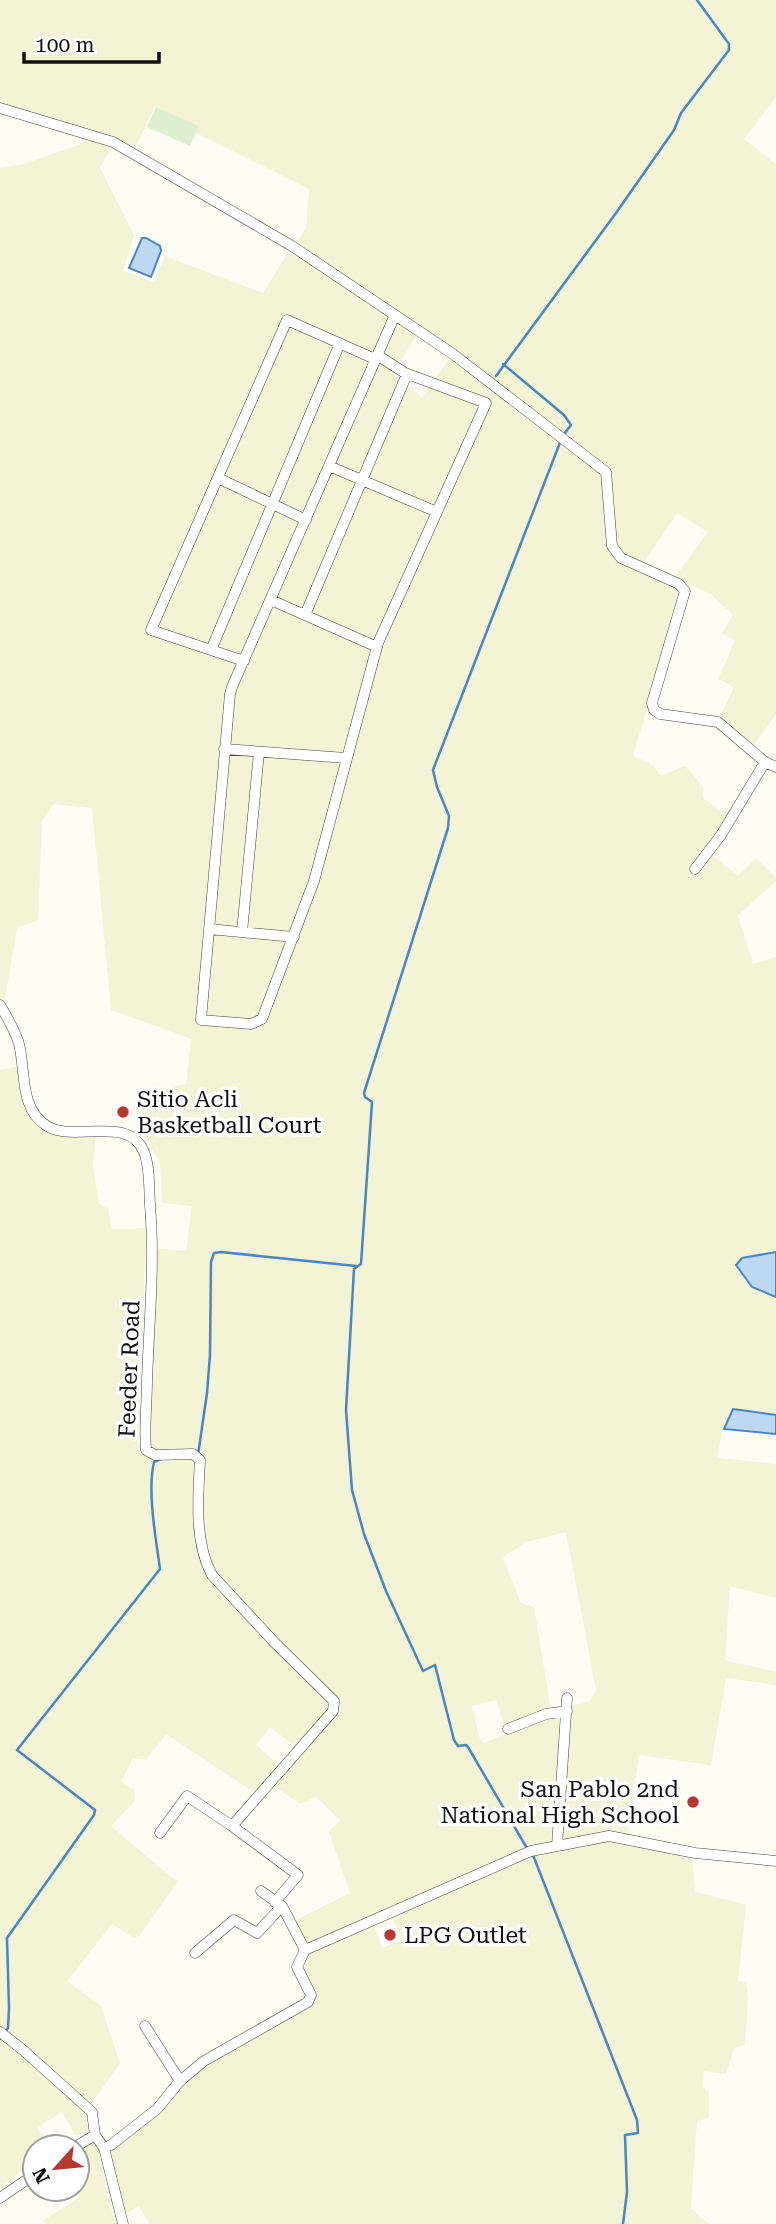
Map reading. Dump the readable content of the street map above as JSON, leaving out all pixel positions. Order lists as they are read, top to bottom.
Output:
{
  "streets": {
    "street": ["Feeder Road"]
  },
  "places": ["Sitio Acli Basketball Court", "San Pablo 2nd National High School", "LPG Outlet"],
  "scale_bar": "100 m",
  "north": "bottom left"
}
